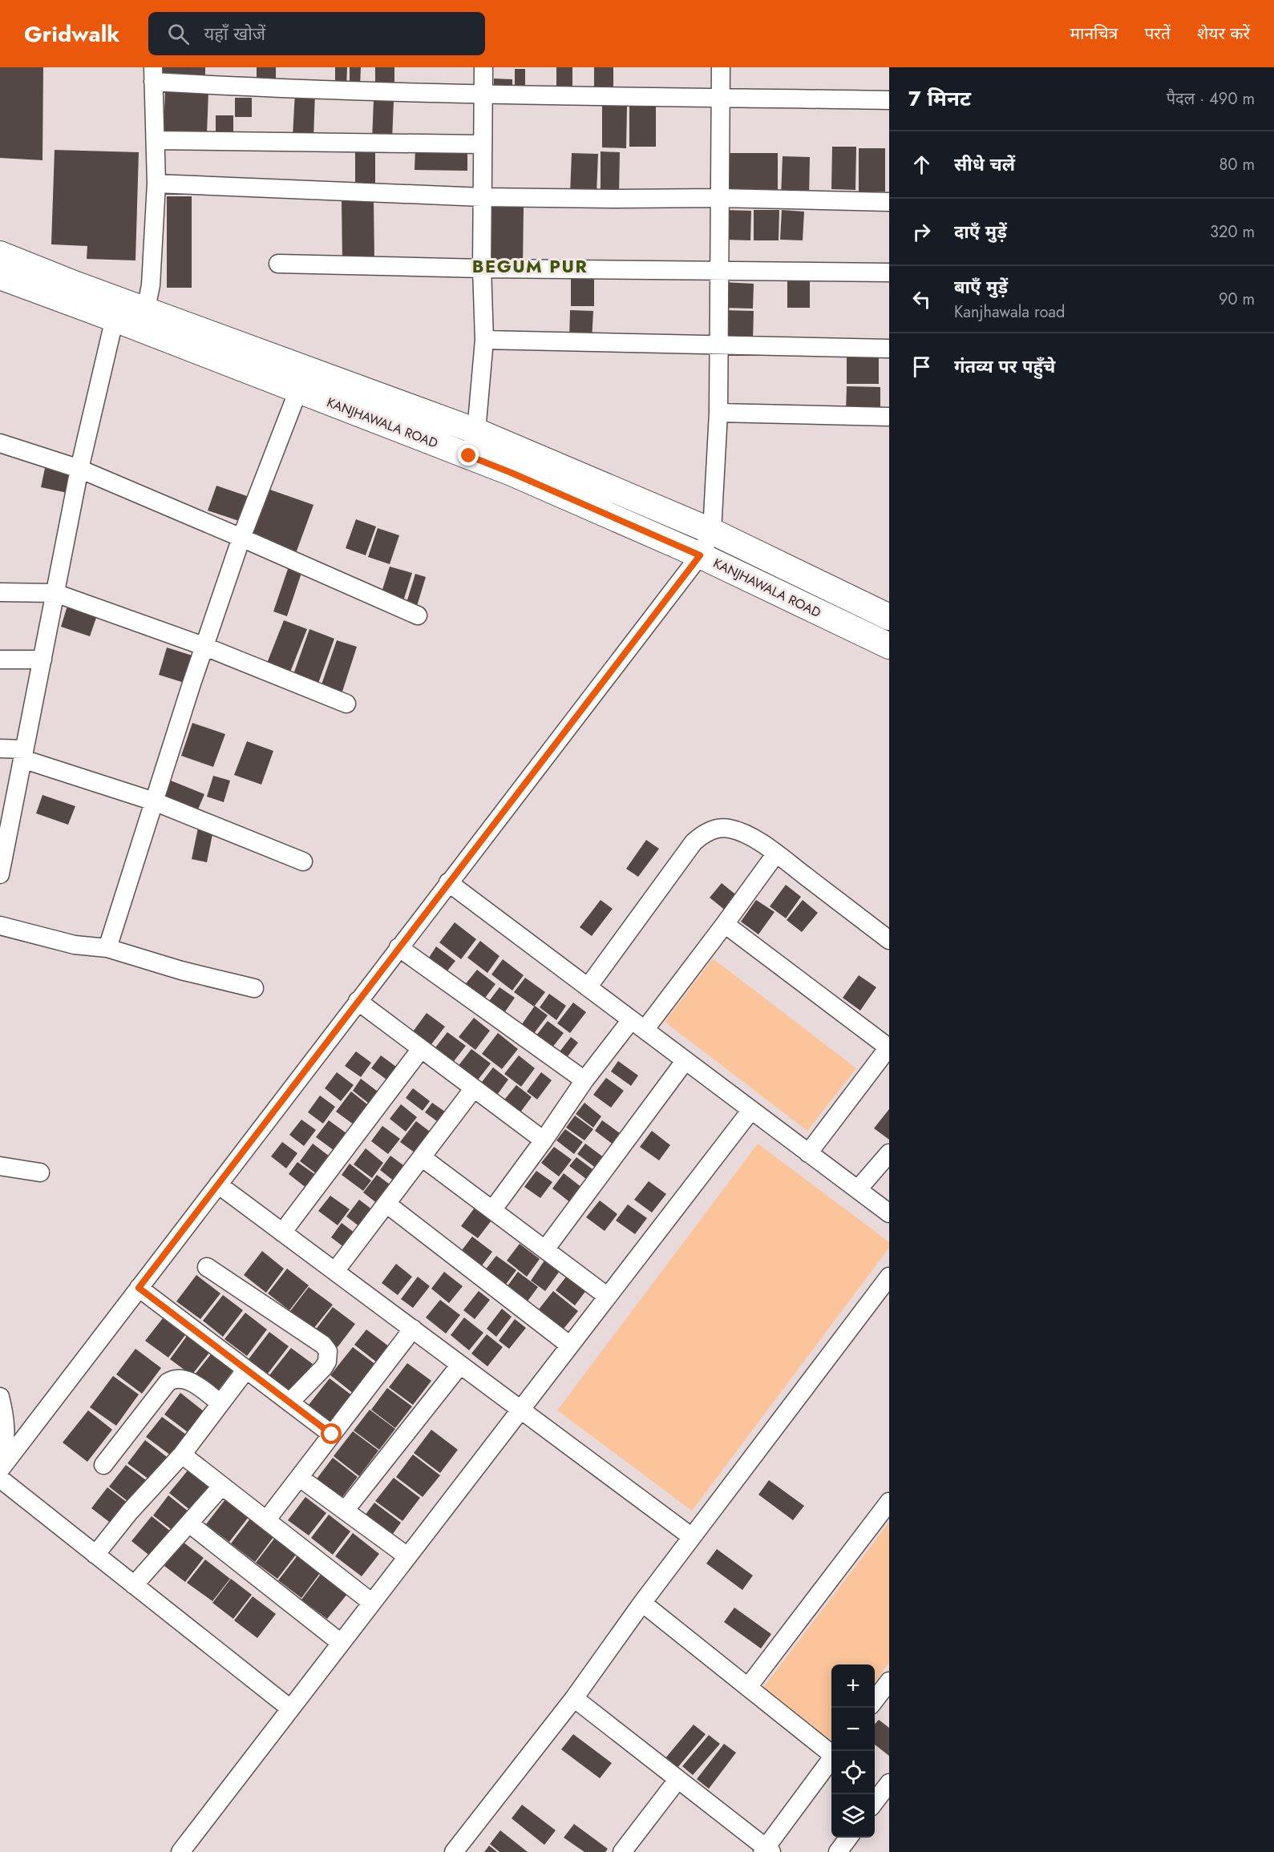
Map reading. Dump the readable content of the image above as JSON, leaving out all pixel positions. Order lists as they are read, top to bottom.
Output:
{
  "streets": {
    "main road": ["KANJHAWALA ROAD"]
  },
  "districts": ["BEGUM PUR"],
  "page": {
    "header": "Gridwalk",
    "search": "यहाँ खोजें",
    "nav": ["मानचित्र", "परतें", "शेयर करें"],
    "heading": ["7 मिनट", "पैदल · 490 m"],
    "list": [
      ["सीधे चलें", "80 m"],
      ["दाएँ मुड़ें", "320 m"],
      ["बाएँ मुड़ें", "Kanjhawala road", "90 m"],
      "गंतव्य पर पहुँचे"
    ],
    "map_buttons": ["+", "−"]
  }
}
